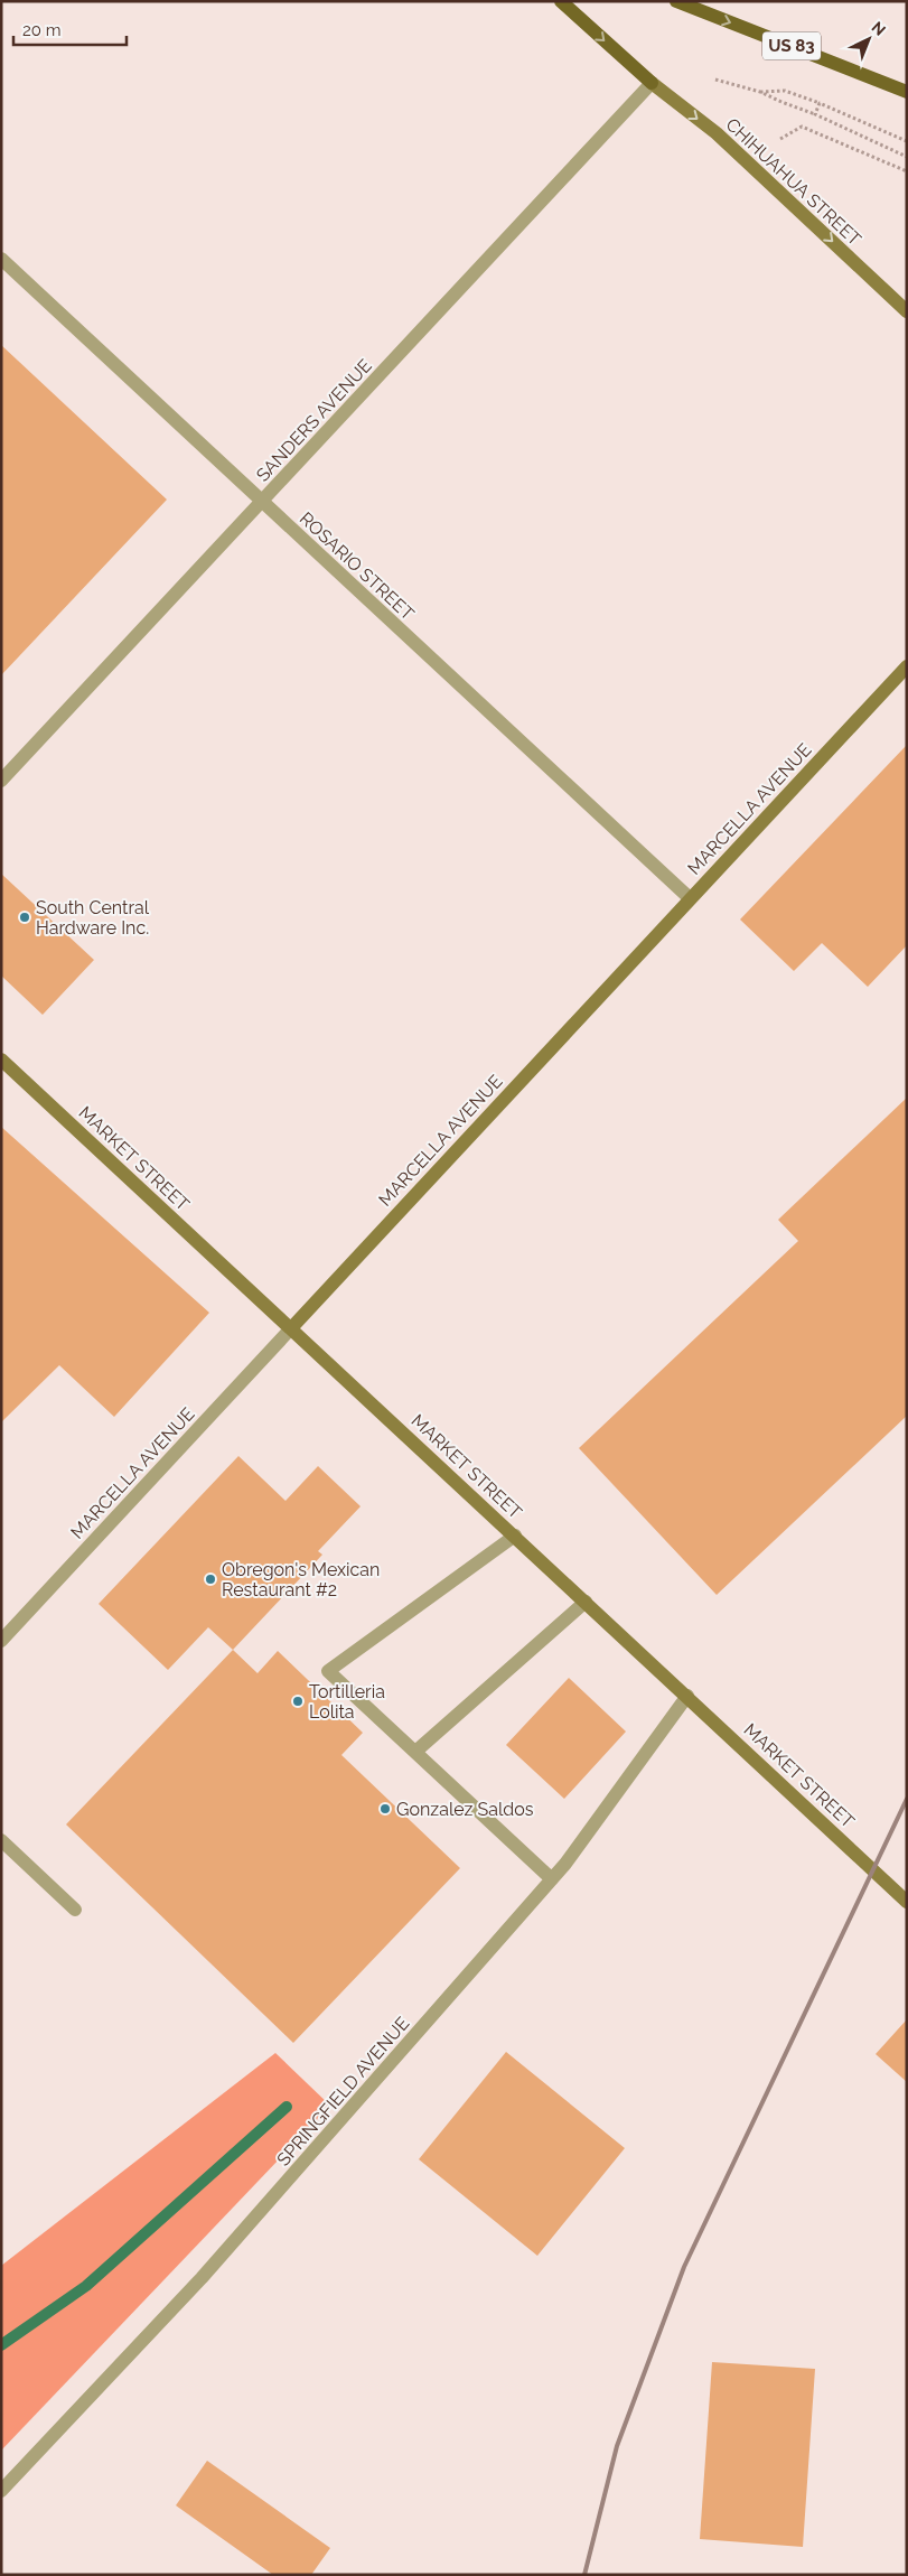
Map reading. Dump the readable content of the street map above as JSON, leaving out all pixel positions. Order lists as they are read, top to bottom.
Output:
{
  "streets": {
    "main road": ["US 83"],
    "street": [
      "CHIHUAHUA STREET",
      "SANDERS AVENUE",
      "ROSARIO STREET",
      "MARCELLA AVENUE",
      "MARKET STREET",
      "SPRINGFIELD AVENUE"
    ]
  },
  "crossings": [
    ["CHIHUAHUA STREET", "SANDERS AVENUE"],
    ["SANDERS AVENUE", "ROSARIO STREET"],
    ["ROSARIO STREET", "MARCELLA AVENUE"],
    ["MARCELLA AVENUE", "MARKET STREET"],
    ["MARKET STREET", "SPRINGFIELD AVENUE"]
  ],
  "one_way": ["CHIHUAHUA STREET"],
  "places": [
    "South Central Hardware Inc.",
    "Obregon's Mexican Restaurant #2",
    "Tortilleria Lolita",
    "Gonzalez Saldos"
  ],
  "scale_bar": "20 m",
  "north": "top right"
}
